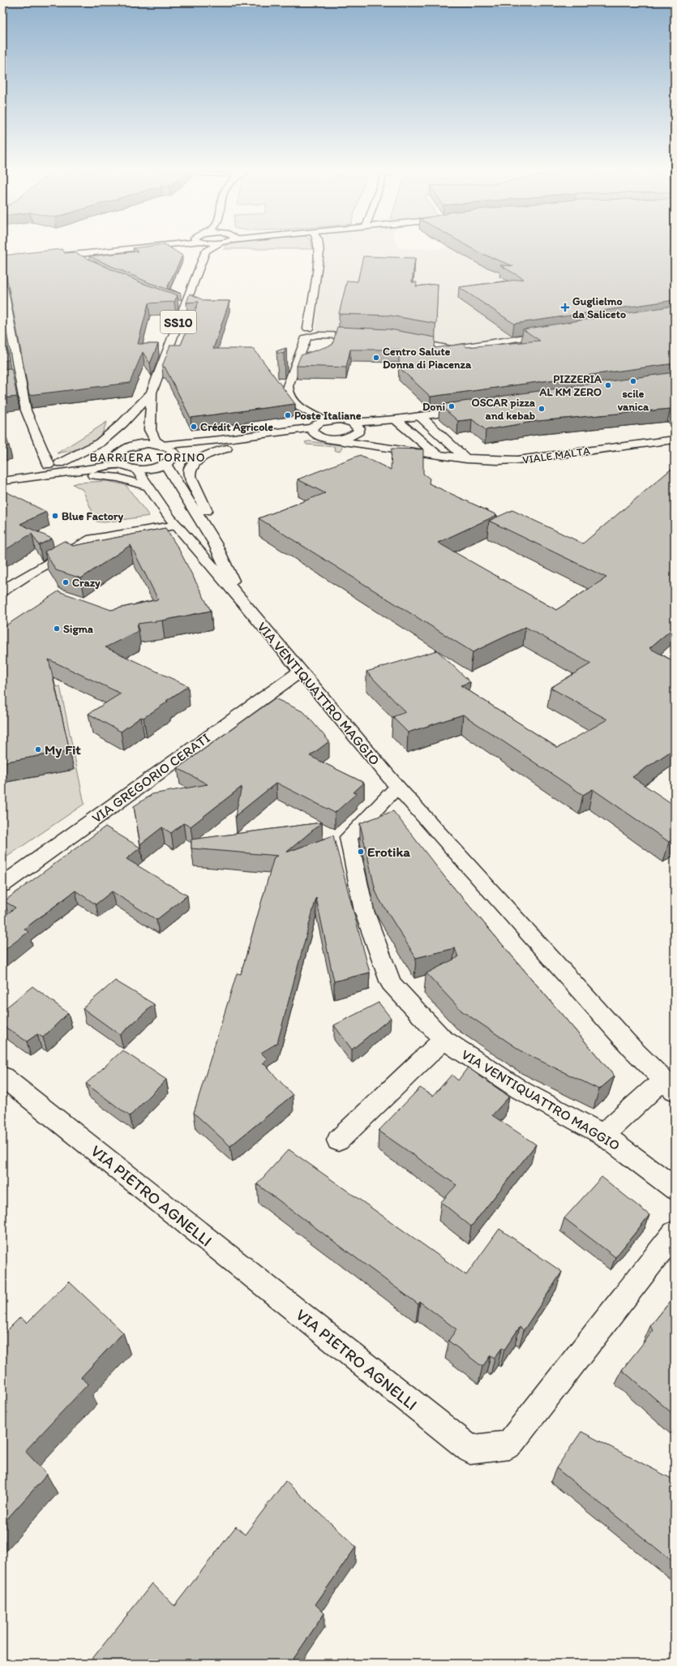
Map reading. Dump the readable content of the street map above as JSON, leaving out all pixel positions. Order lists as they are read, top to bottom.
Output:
{
  "streets": {
    "street": [
      "SS10",
      "VIALE MALTA",
      "VIA VENTIQUATTRO MAGGIO",
      "VIA GREGORIO CERATI",
      "VIA PIETRO AGNELLI"
    ]
  },
  "crossings": [
    ["SS10", "VIA VENTIQUATTRO MAGGIO"],
    ["VIA VENTIQUATTRO MAGGIO", "VIA GREGORIO CERATI"]
  ],
  "districts": ["BARRIERA TORINO"],
  "places": {
    "health": ["Guglielmo da Saliceto"],
    "other": [
      "Centro Salute Donna di Piacenza",
      "scile vanica",
      "PIZZERIA AL KM ZERO",
      "Doni",
      "OSCAR pizza and kebab",
      "Poste Italiane",
      "Crédit Agricole",
      "Blue Factory",
      "Crazy",
      "Sigma",
      "My Fit",
      "Erotika"
    ]
  }
}
